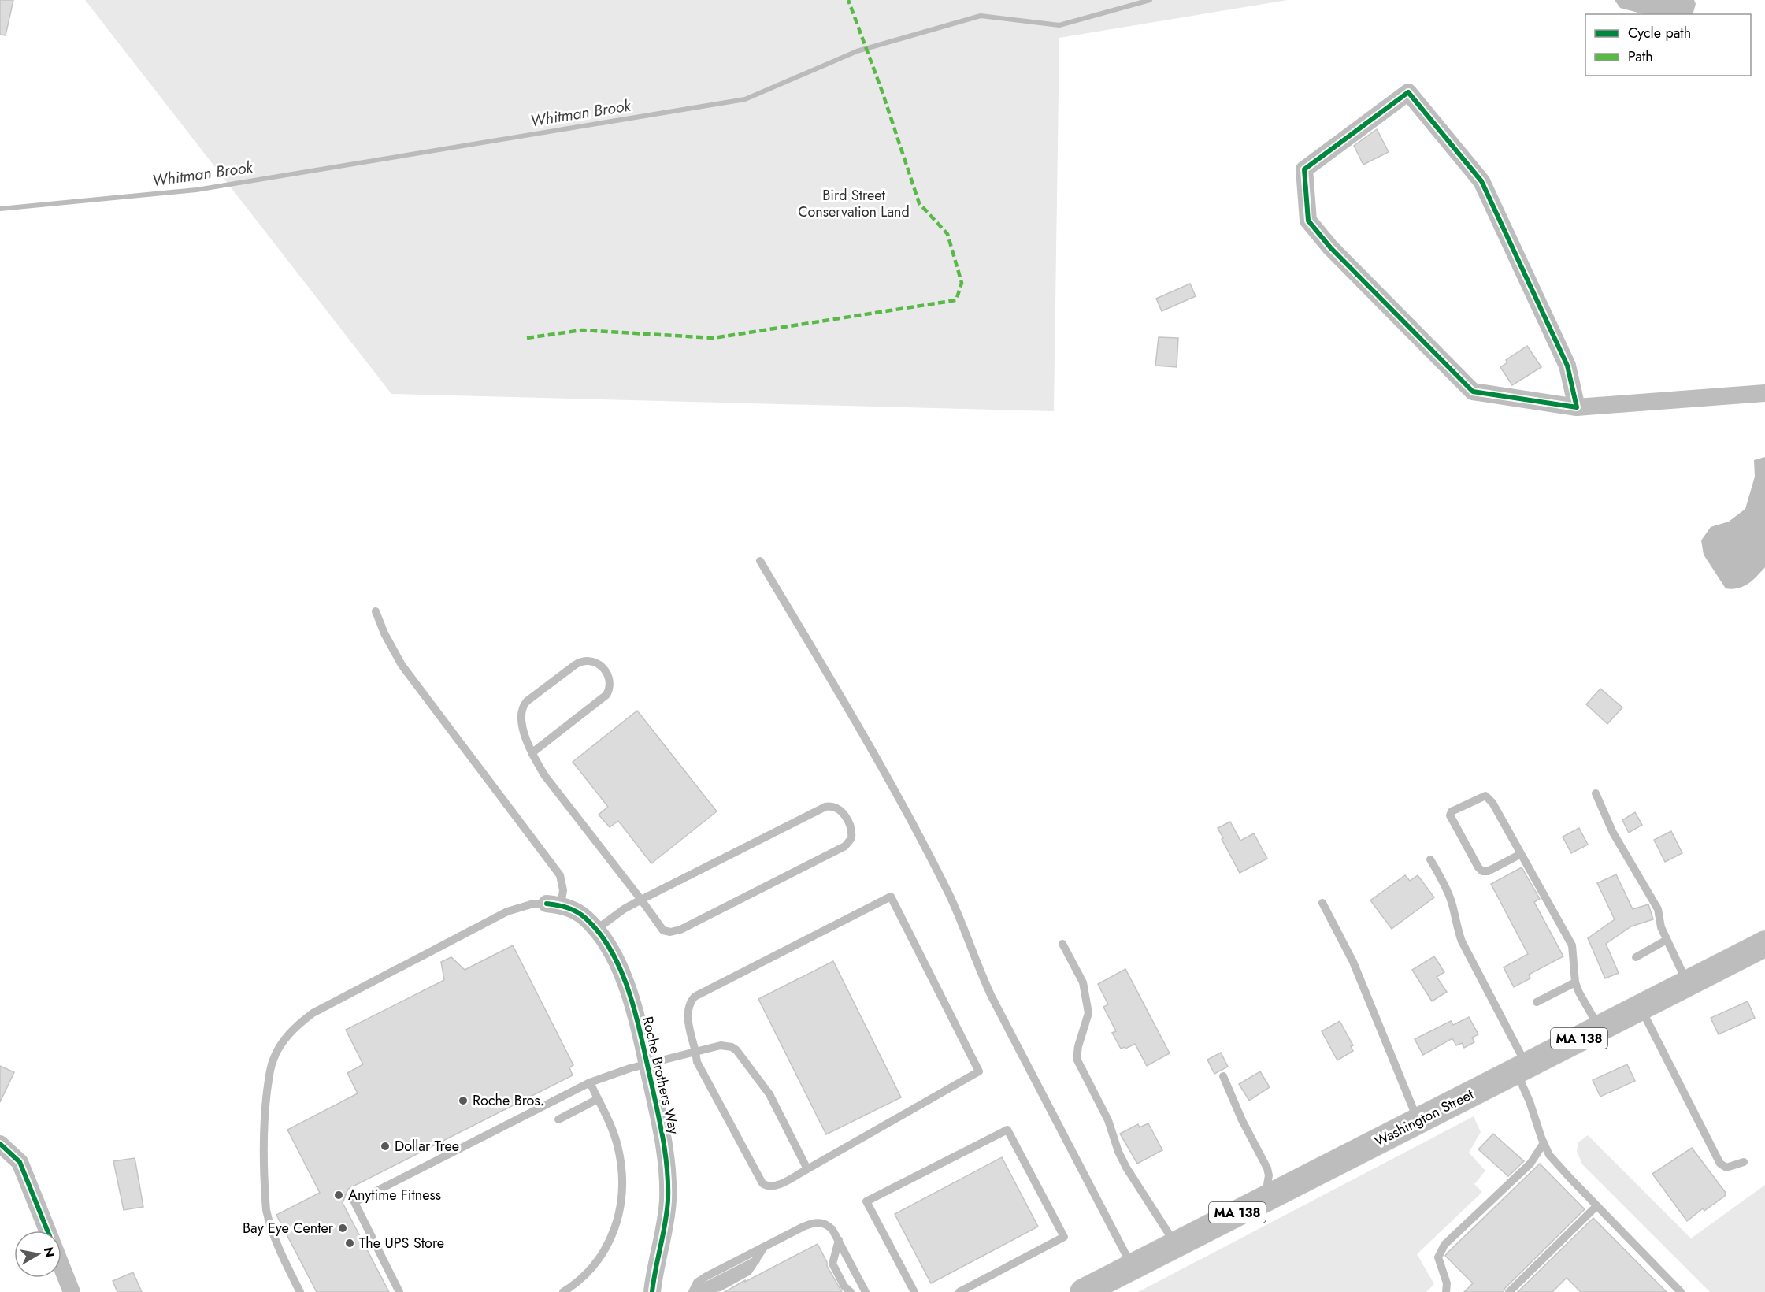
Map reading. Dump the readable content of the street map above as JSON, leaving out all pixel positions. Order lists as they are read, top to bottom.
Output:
{
  "streets": {
    "main road": ["MA 138", "Washington Street"],
    "street": ["Roche Brothers Way"]
  },
  "water": ["Whitman Brook"],
  "parks": ["Bird Street Conservation Land"],
  "places": [
    "Roche Bros.",
    "Dollar Tree",
    "Anytime Fitness",
    "Bay Eye Center",
    "The UPS Store"
  ],
  "legend": ["Cycle path", "Path"],
  "north": "right"
}
